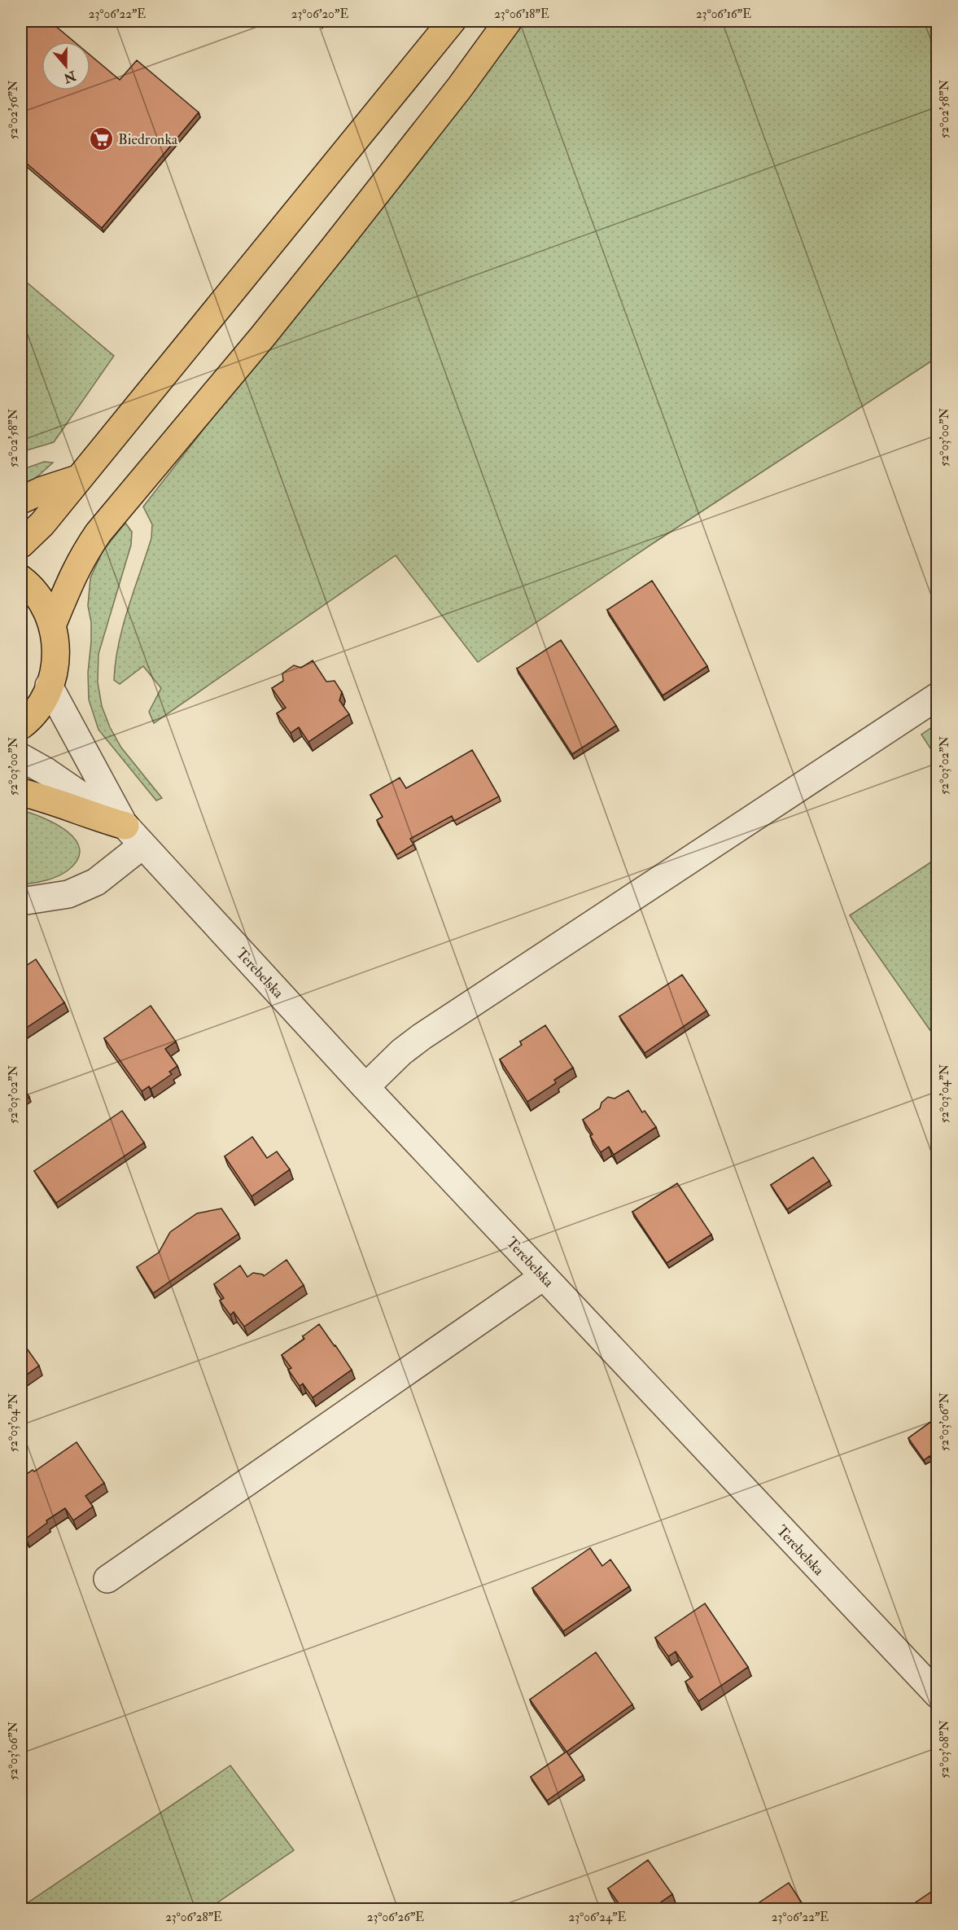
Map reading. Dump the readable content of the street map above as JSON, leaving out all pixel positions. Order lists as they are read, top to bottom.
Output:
{
  "streets": {
    "street": ["Terebelska"]
  },
  "places": {
    "supermarket": ["Biedronka"]
  },
  "north": "bottom",
  "coordinates": [
    "23°06'22\"E",
    "23°06'20\"E",
    "23°06'18\"E",
    "23°06'16\"E",
    "52°02'58\"N",
    "52°02'56\"N",
    "52°03'00\"N",
    "52°03'02\"N",
    "52°03'04\"N",
    "52°03'06\"N",
    "52°03'08\"N",
    "23°06'28\"E",
    "23°06'26\"E",
    "23°06'24\"E"
  ]
}
